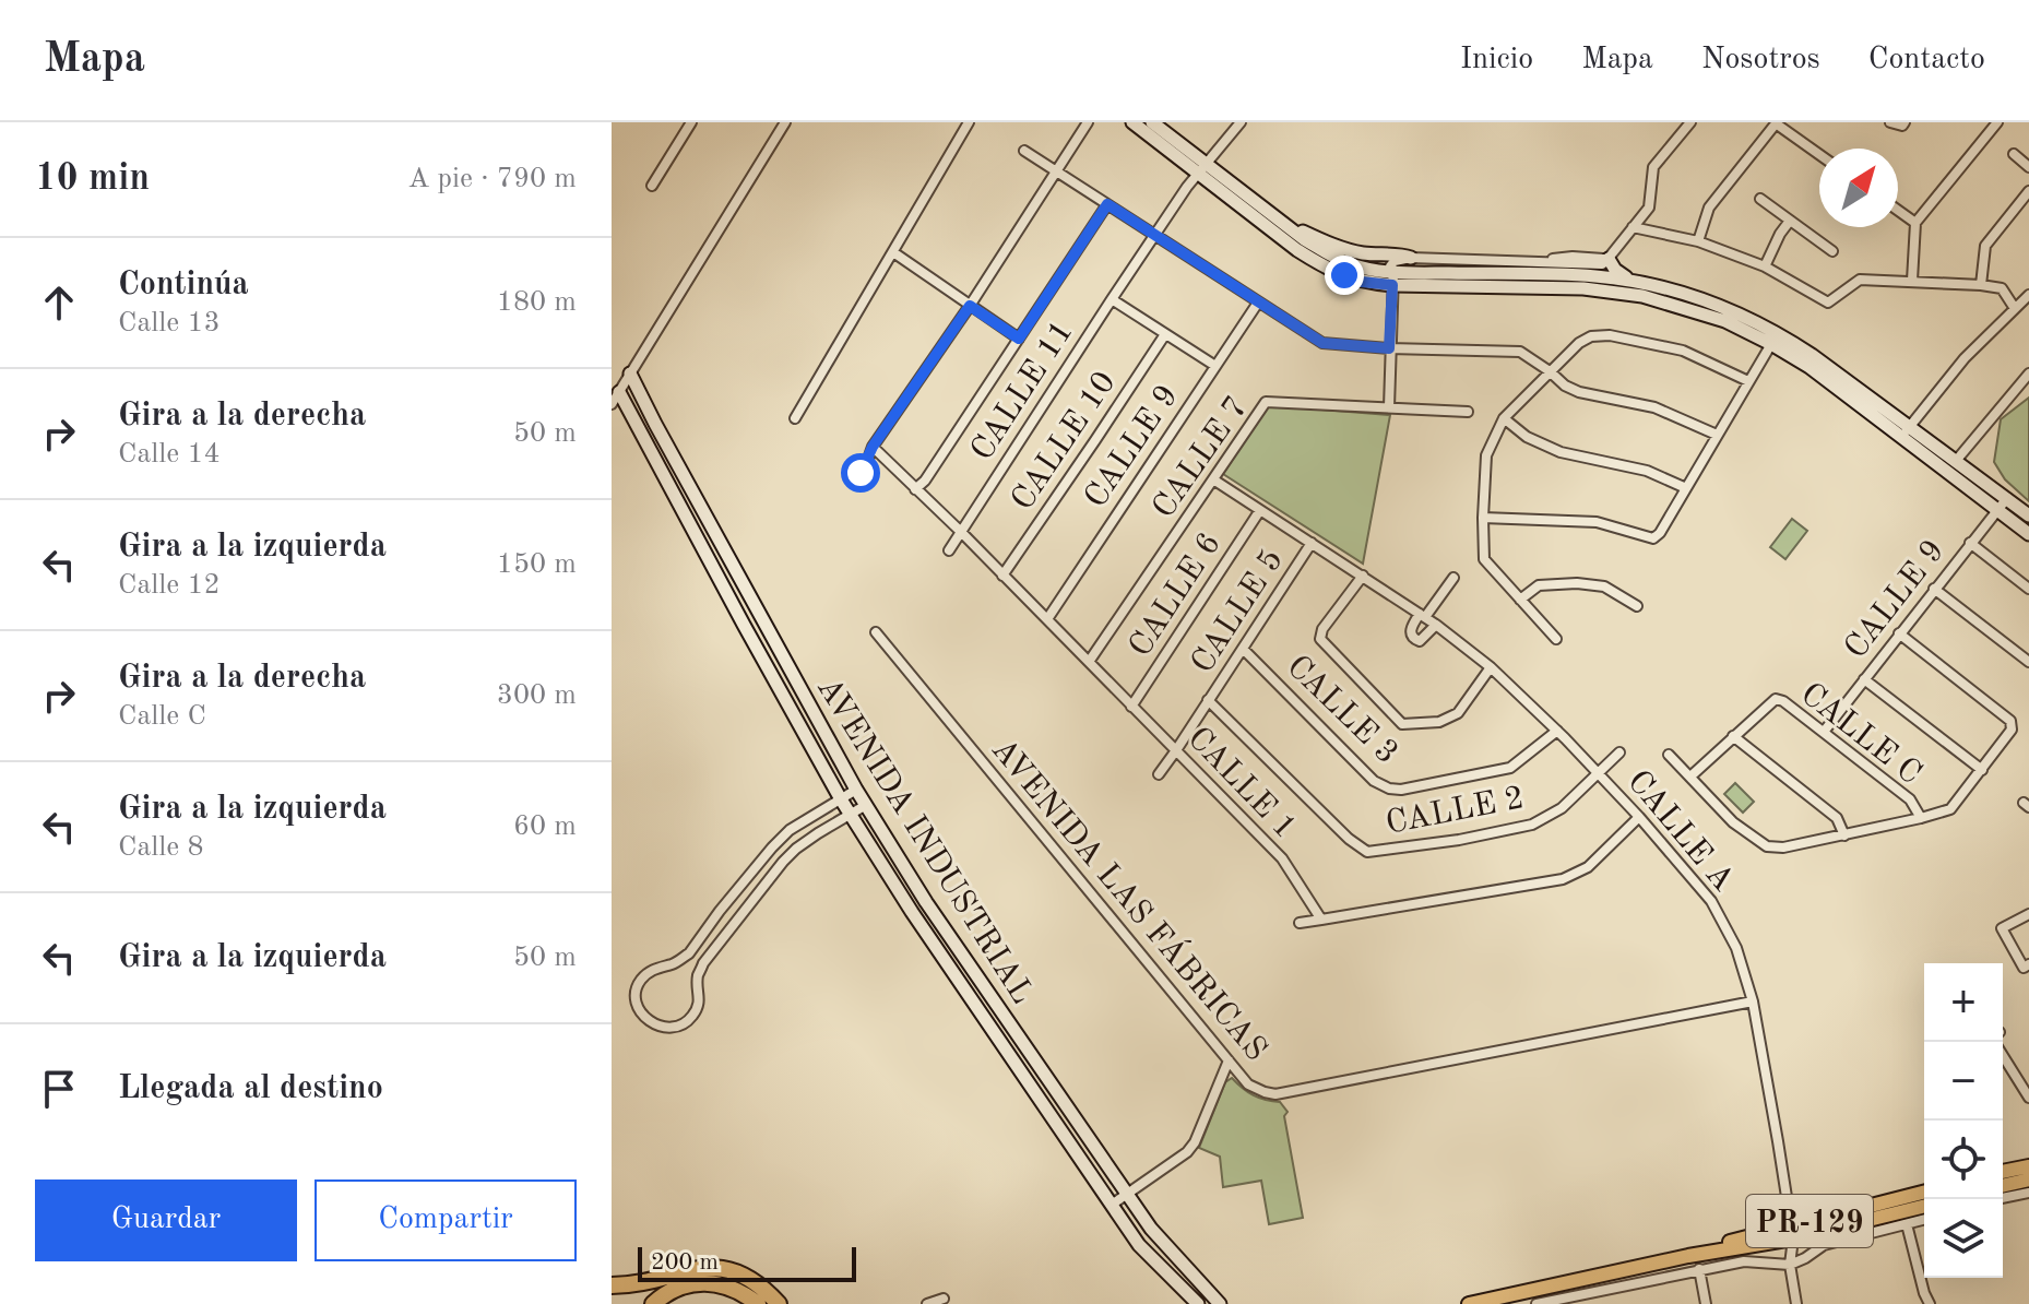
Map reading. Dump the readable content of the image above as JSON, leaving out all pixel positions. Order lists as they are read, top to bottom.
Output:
{
  "streets": {
    "main road": ["PR-129"],
    "street": [
      "CALLE 11",
      "CALLE 10",
      "CALLE 9",
      "CALLE 7",
      "CALLE 6",
      "CALLE 5",
      "CALLE 3",
      "CALLE C",
      "CALLE 1",
      "CALLE 2",
      "CALLE A",
      "AVENIDA INDUSTRIAL",
      "AVENIDA LAS FÁBRICAS"
    ]
  },
  "crossings": [
    ["CALLE 11", "CALLE 1"],
    ["CALLE 10", "CALLE 1"],
    ["CALLE 9", "CALLE C"],
    ["CALLE 9", "CALLE 1"],
    ["CALLE 7", "CALLE 1"],
    ["CALLE 7", "CALLE A"],
    ["CALLE 6", "CALLE 1"],
    ["CALLE 6", "CALLE A"],
    ["CALLE 5", "CALLE 3"],
    ["CALLE 5", "CALLE 1"],
    ["CALLE 5", "CALLE 2"],
    ["CALLE 5", "CALLE A"],
    ["CALLE 3", "CALLE A"],
    ["CALLE 2", "CALLE A"],
    ["CALLE A", "AVENIDA LAS FÁBRICAS"],
    ["CALLE A", "PR-129"]
  ],
  "scale_bar": "200 m",
  "north": "top right",
  "page": {
    "header": "Mapa",
    "nav": [
      "Inicio",
      "Mapa",
      "Nosotros",
      "Contacto"
    ],
    "heading": ["10 min", "A pie · 790 m"],
    "list": [
      ["Continúa", "Calle 13", "180 m"],
      ["Gira a la derecha", "Calle 14", "50 m"],
      ["Gira a la izquierda", "Calle 12", "150 m"],
      ["Gira a la derecha", "Calle C", "300 m"],
      ["Gira a la izquierda", "Calle 8", "60 m"],
      ["Gira a la izquierda", "50 m"],
      "Llegada al destino"
    ],
    "map_buttons": ["+", "−"],
    "buttons": ["Guardar", "Compartir"],
    "scale": "200 m"
  }
}
